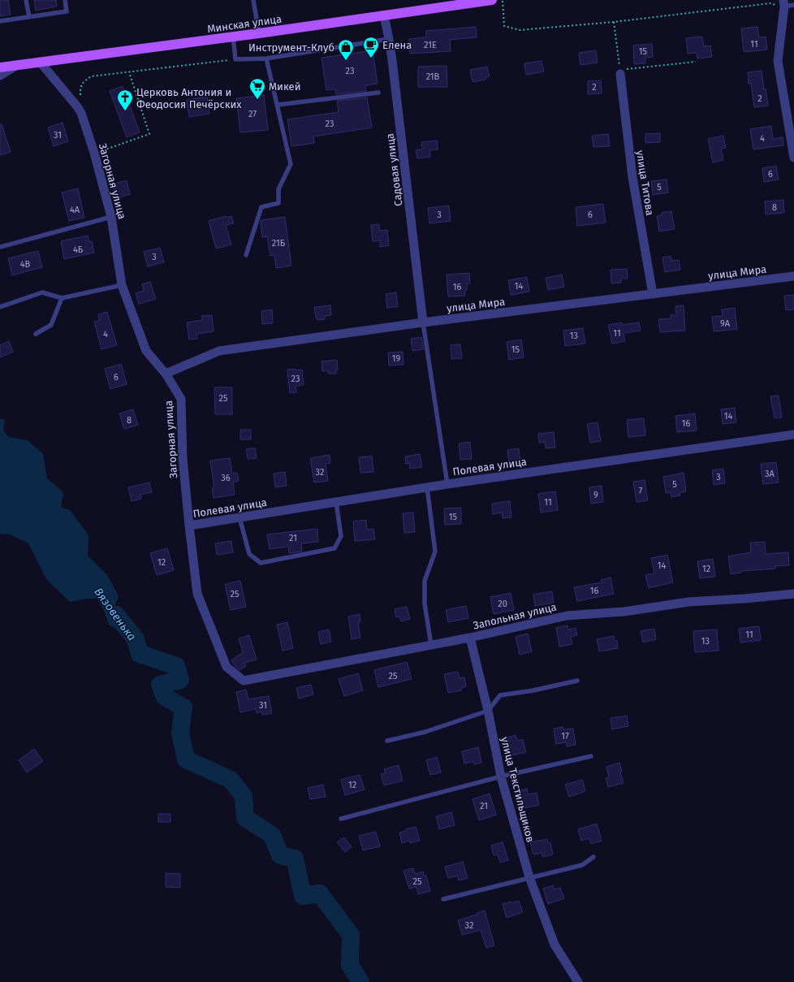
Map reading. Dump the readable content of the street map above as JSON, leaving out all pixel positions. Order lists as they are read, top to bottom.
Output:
{
  "streets": {
    "main road": ["Минская улица"],
    "street": [
      "Садовая улица",
      "Загорная улица",
      "улица Титова",
      "улица Мира",
      "Полевая улица",
      "Запольная улица",
      "улица Текстильщиков"
    ]
  },
  "crossings": [
    ["Минская улица", "Садовая улица"],
    ["Минская улица", "Загорная улица"],
    ["Садовая улица", "улица Мира"],
    ["Загорная улица", "улица Мира"],
    ["Загорная улица", "Полевая улица"],
    ["Загорная улица", "Запольная улица"],
    ["улица Титова", "улица Мира"],
    ["Запольная улица", "улица Текстильщиков"]
  ],
  "water": ["Вязовенька"],
  "places": {
    "cafe": ["Елена"],
    "shop": ["Инструмент-Клуб"],
    "supermarket": ["Микей"],
    "church": ["Церковь Антония и Феодосия Печёрских"]
  },
  "house_numbers": [
    "11",
    "21Е",
    "15",
    "23",
    "21В",
    "2",
    "2",
    "27",
    "23",
    "31",
    "4",
    "6",
    "5",
    "8",
    "4А",
    "3",
    "6",
    "21Б",
    "4Б",
    "3",
    "4В",
    "14",
    "16",
    "9А",
    "11",
    "4",
    "13",
    "15",
    "19",
    "6",
    "23",
    "25",
    "14",
    "8",
    "16",
    "32",
    "3А",
    "3",
    "36",
    "5",
    "7",
    "9",
    "11",
    "15",
    "21",
    "12",
    "14",
    "12",
    "16",
    "25",
    "20",
    "11",
    "13",
    "25",
    "31",
    "17",
    "12",
    "21",
    "25",
    "32"
  ]
}
